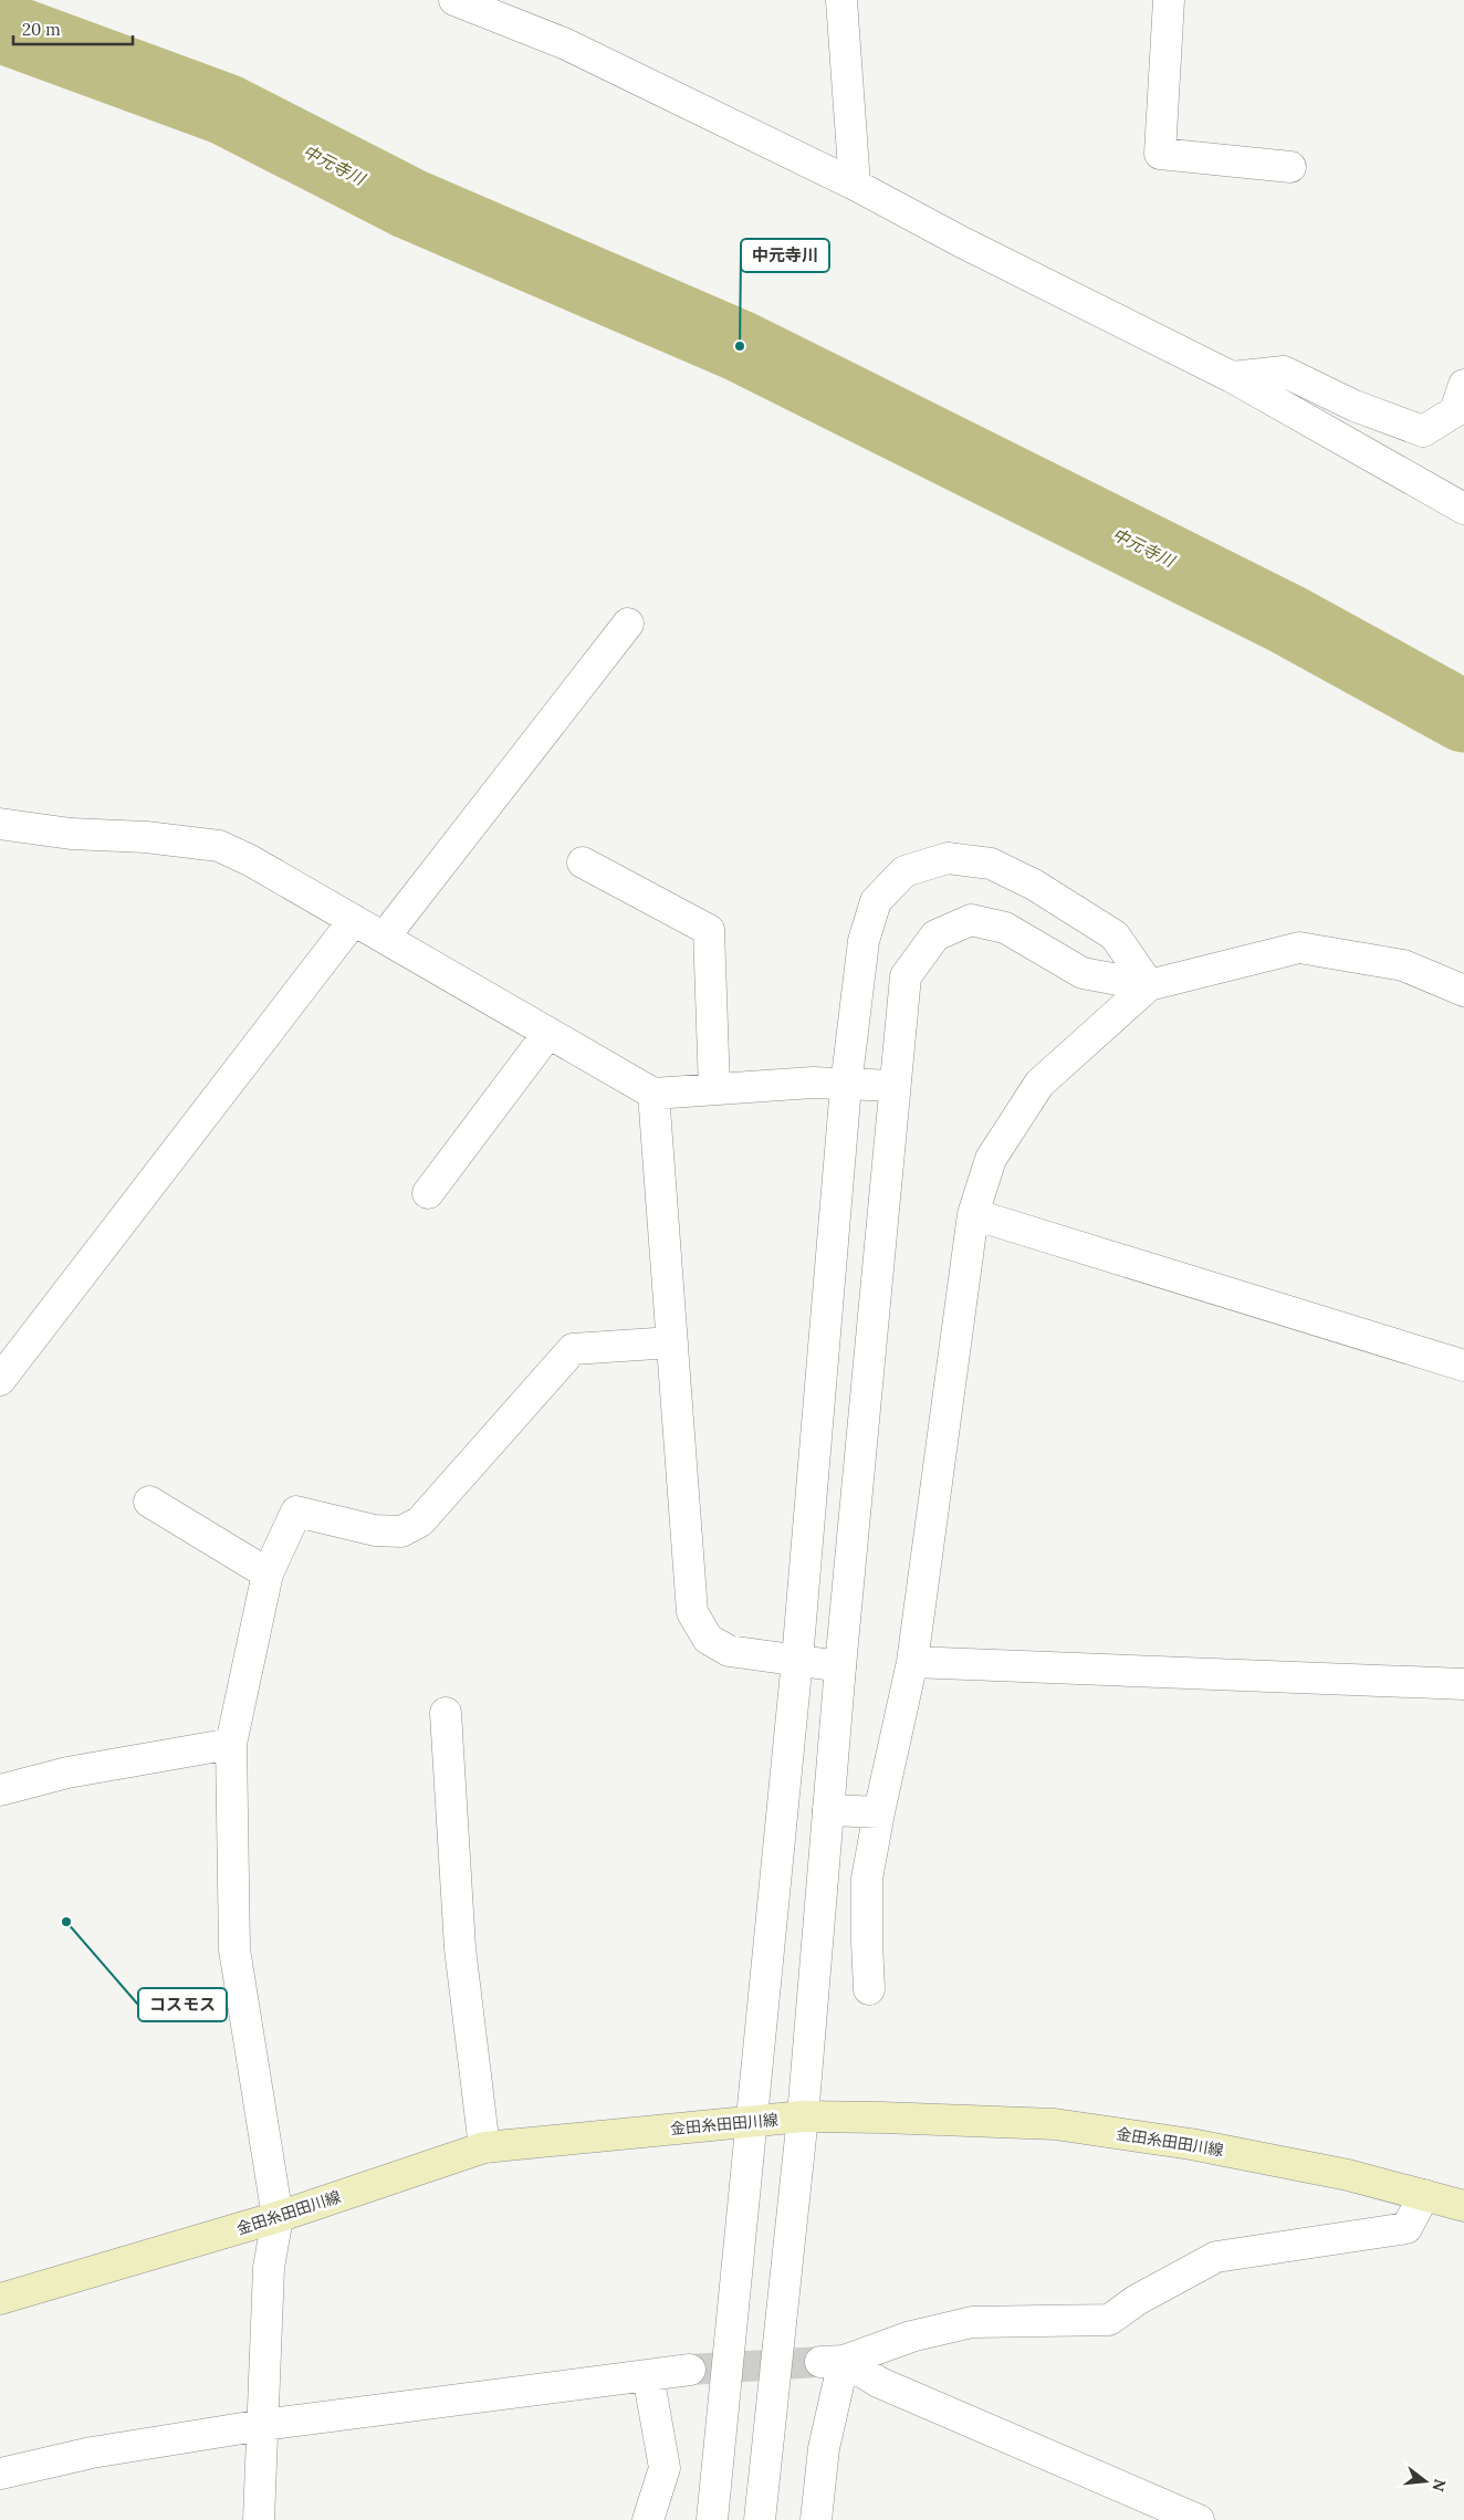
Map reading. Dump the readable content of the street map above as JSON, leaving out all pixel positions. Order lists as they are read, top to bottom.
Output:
{
  "streets": {
    "main road": ["金田糸田田川線"]
  },
  "water": ["中元寺川"],
  "places": ["中元寺川", "コスモス"],
  "scale_bar": "20 m",
  "north": "right"
}
